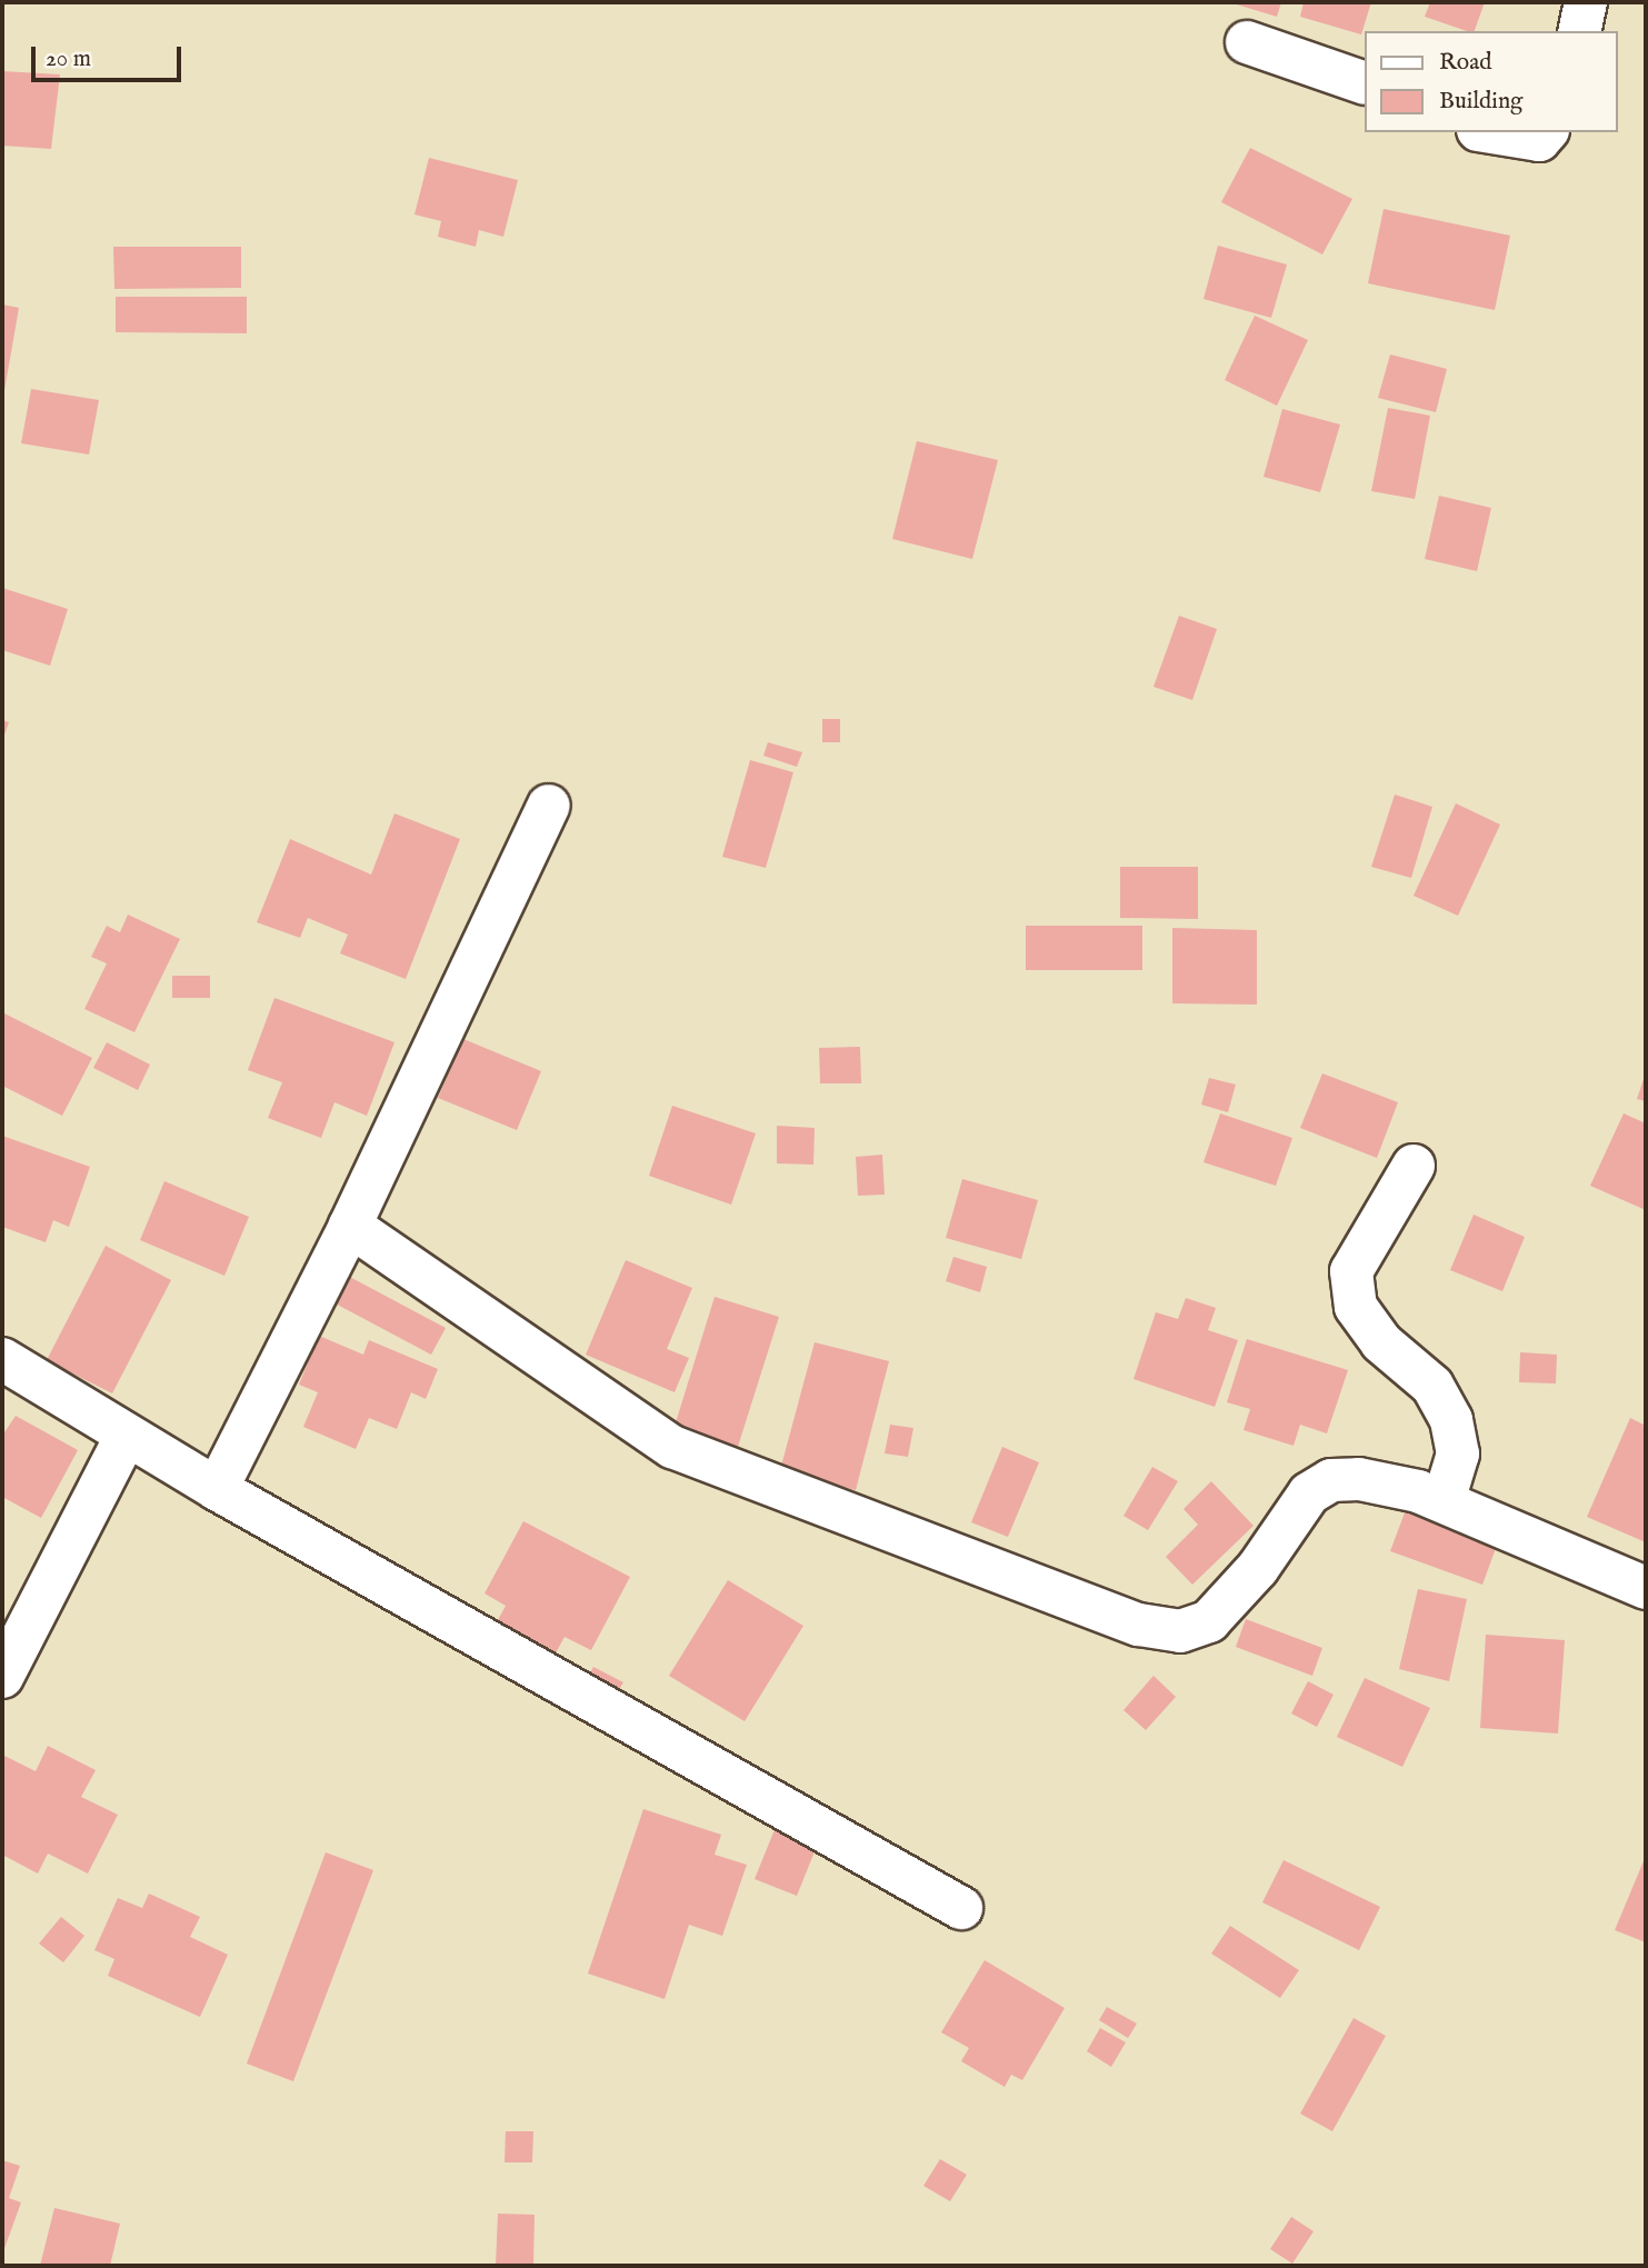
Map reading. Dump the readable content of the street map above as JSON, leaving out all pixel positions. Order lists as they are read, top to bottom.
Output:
{
  "legend": ["Road", "Building"],
  "scale_bar": "20 m"
}
